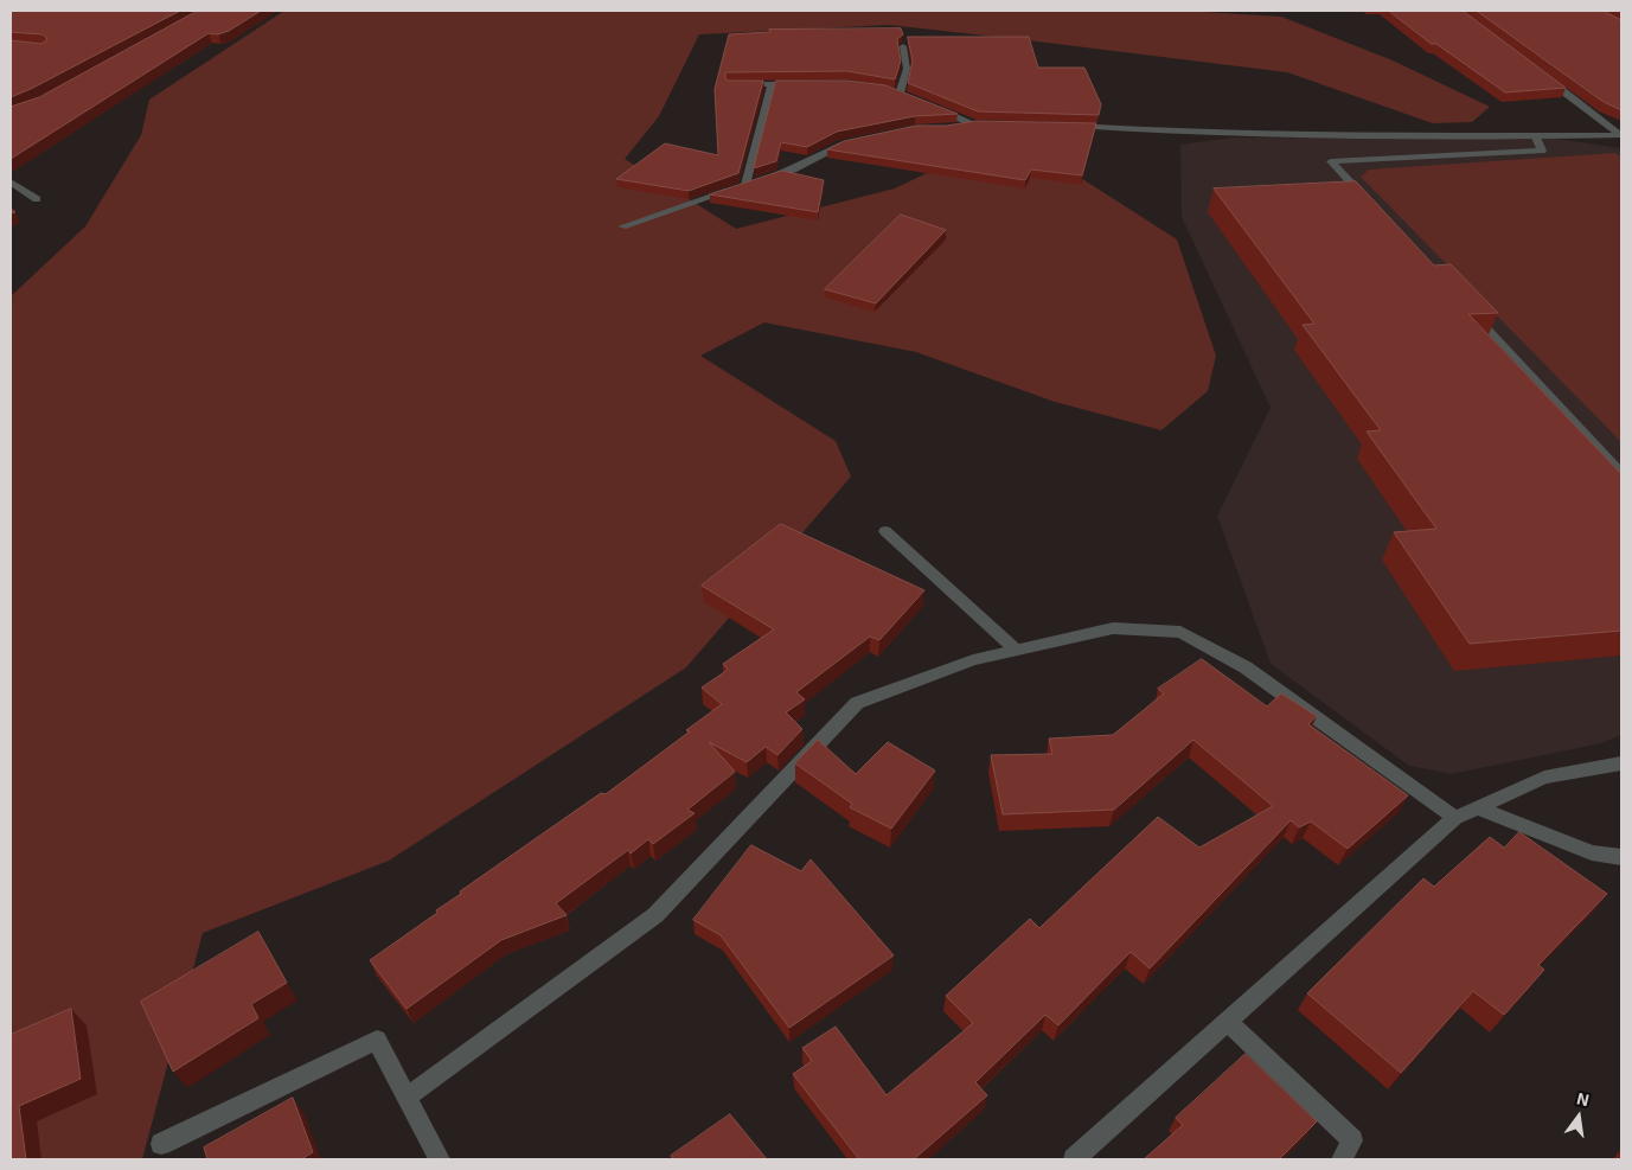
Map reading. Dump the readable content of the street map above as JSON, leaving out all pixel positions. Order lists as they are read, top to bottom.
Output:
{
  "north": "top"
}
